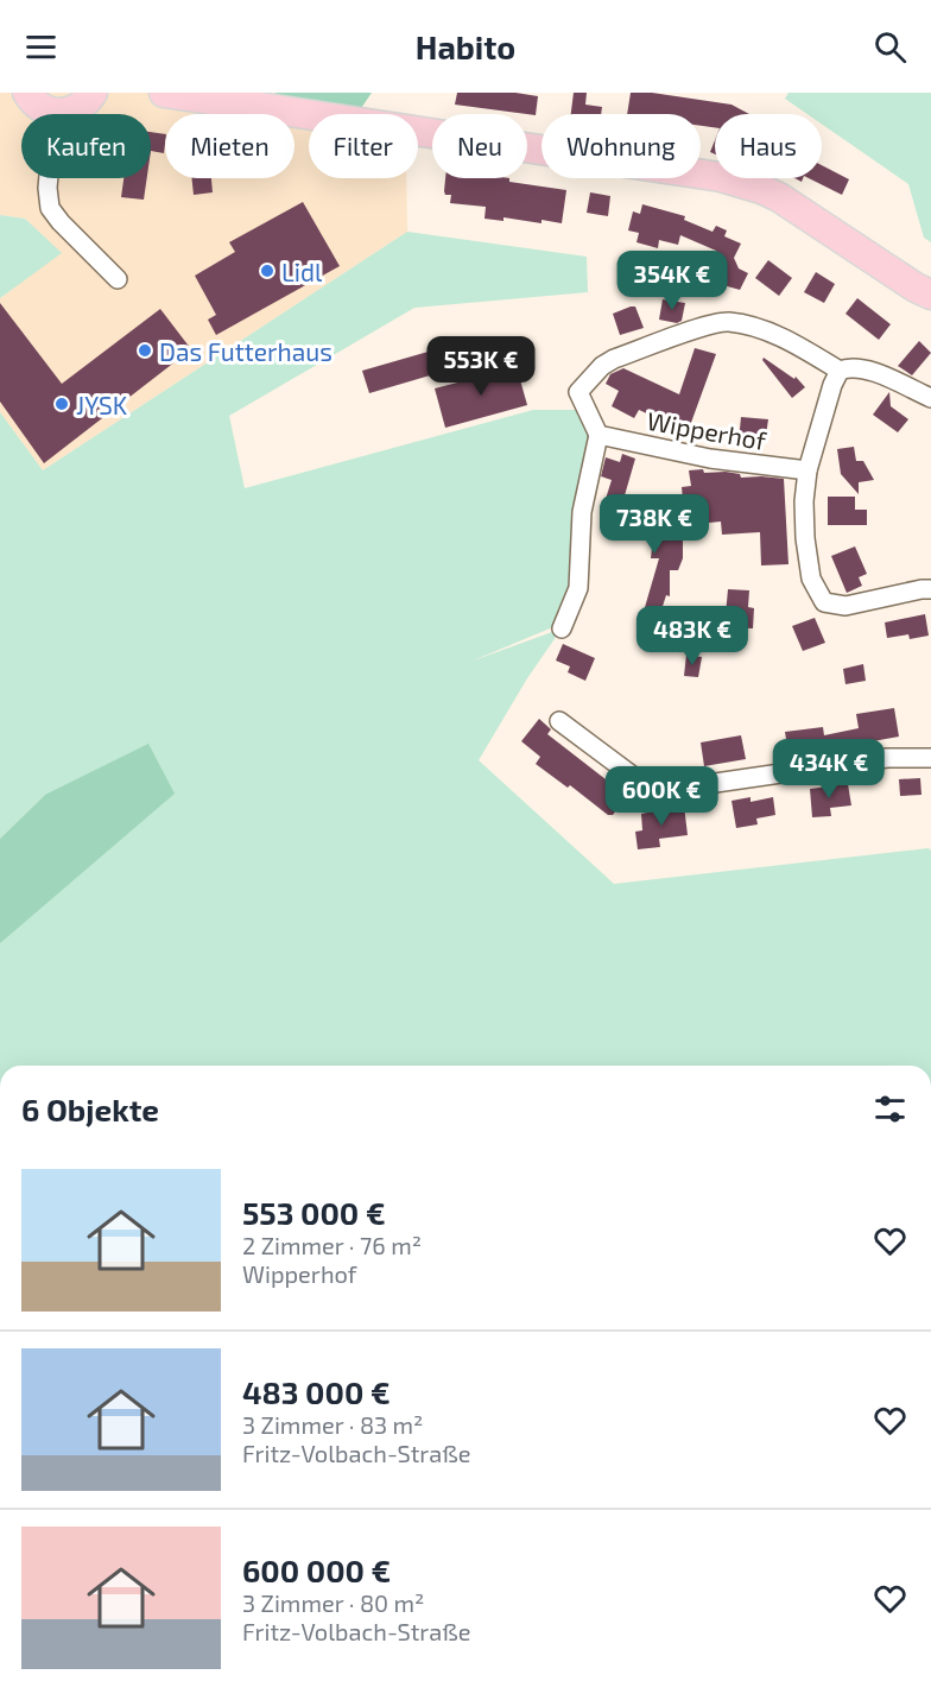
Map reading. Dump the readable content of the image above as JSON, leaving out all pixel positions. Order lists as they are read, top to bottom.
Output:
{
  "streets": {
    "street": ["Wipperhof"]
  },
  "places": ["Lidl", "Das Futterhaus", "JYSK"],
  "page": {
    "header": "Habito",
    "chip": [
      "Kaufen",
      "Mieten",
      "Filter",
      "Neu",
      "Wohnung",
      "Haus"
    ],
    "price": [
      "354K €",
      "553K €",
      "738K €",
      "483K €",
      "434K €",
      "600K €"
    ],
    "heading": "6 Objekte",
    "list": [
      {
        "name": "553 000 €",
        "note": "2 Zimmer · 76 m² · Wipperhof"
      },
      {
        "name": "483 000 €",
        "note": "3 Zimmer · 83 m² · Fritz-Volbach-Straße"
      },
      {
        "name": "600 000 €",
        "note": "3 Zimmer · 80 m² · Fritz-Volbach-Straße"
      }
    ]
  }
}
